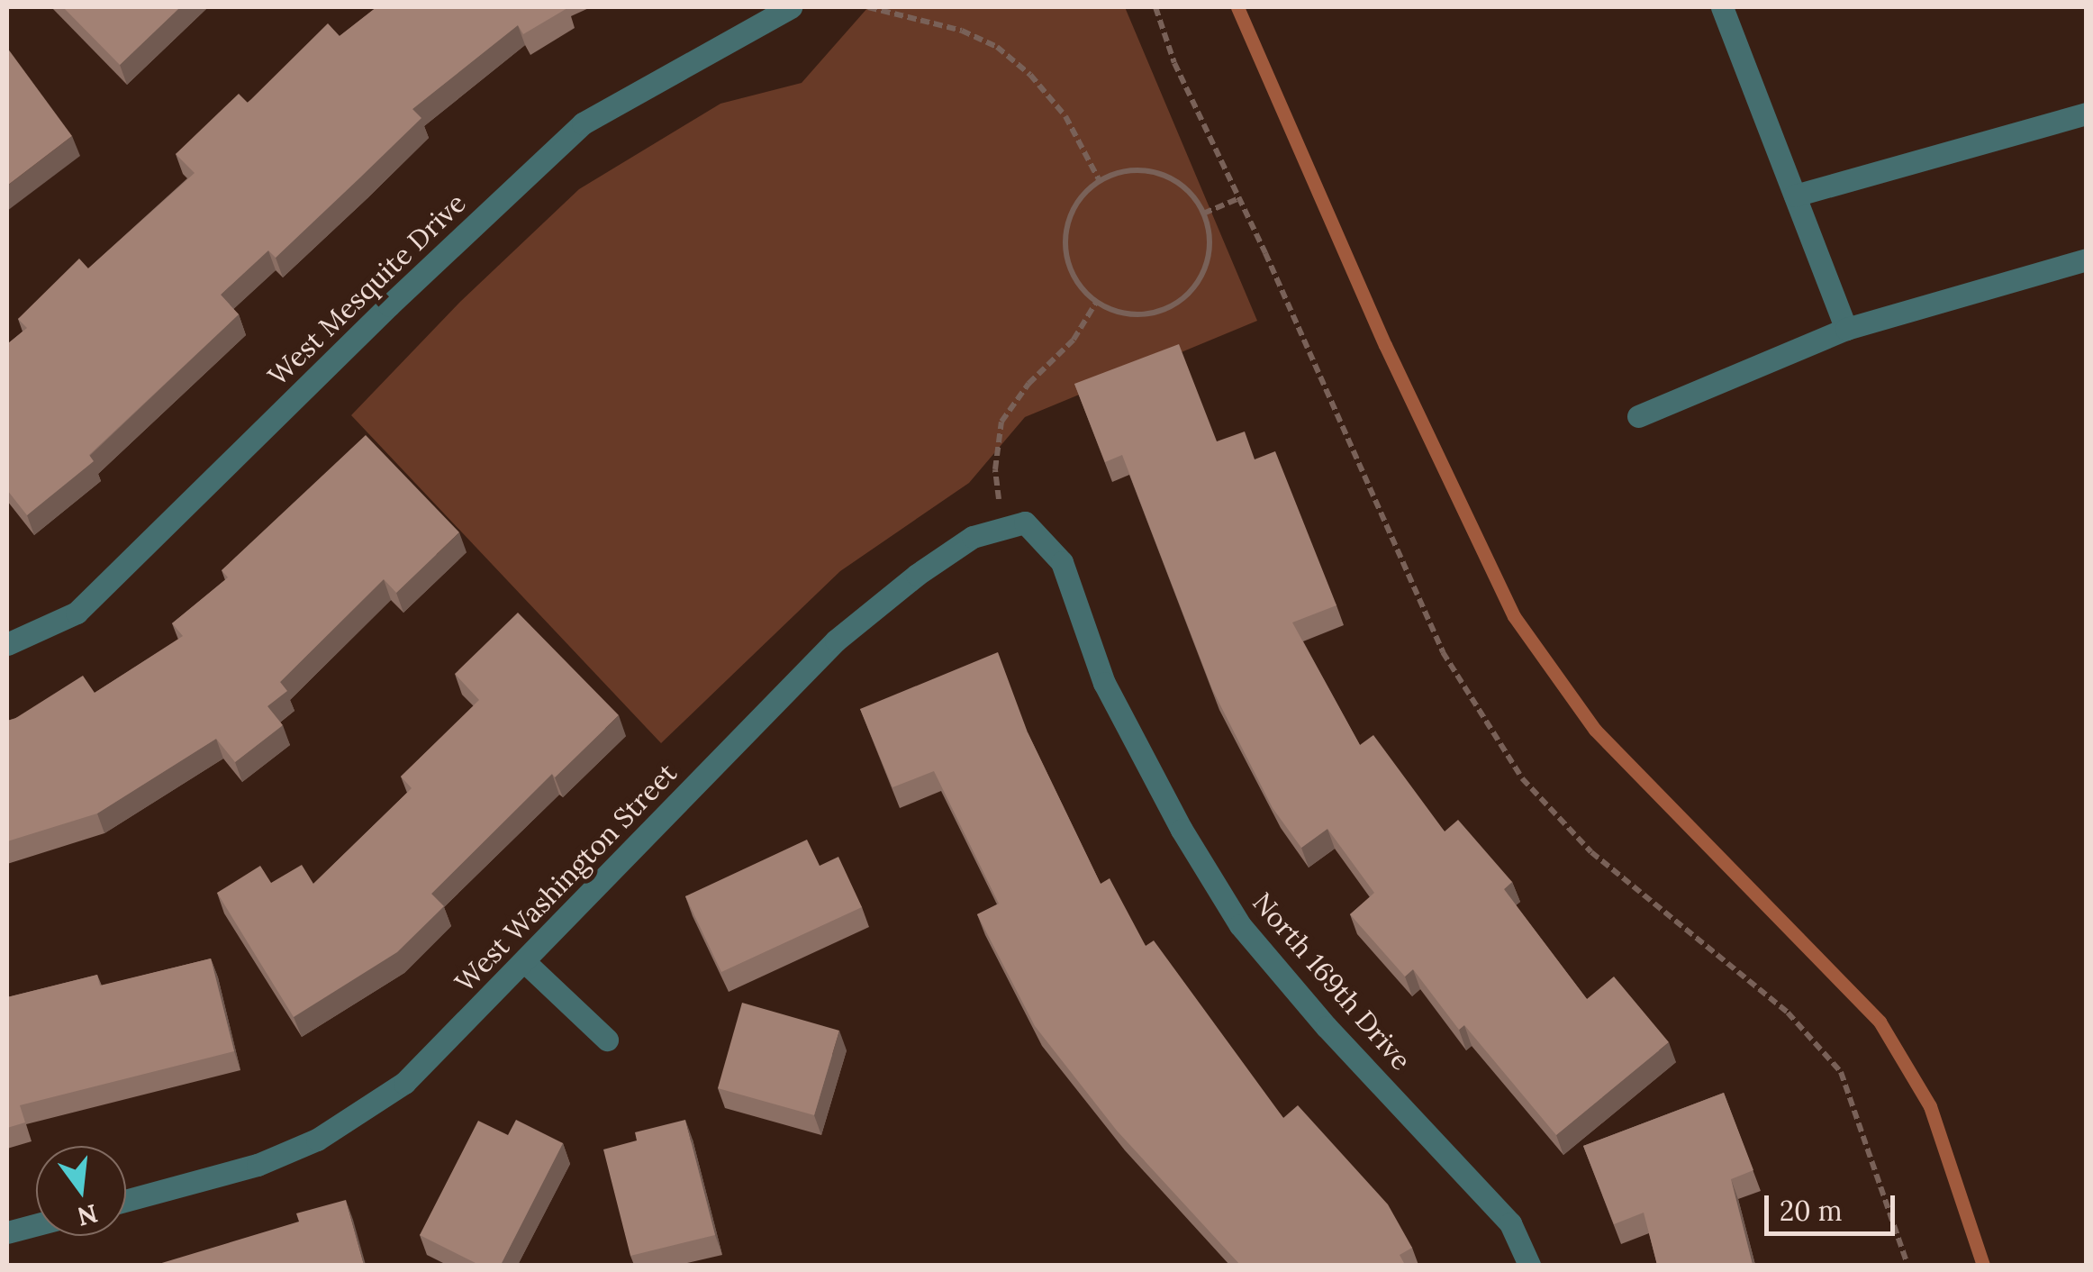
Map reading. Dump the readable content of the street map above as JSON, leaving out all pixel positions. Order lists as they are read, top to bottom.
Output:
{
  "streets": {
    "street": ["West Mesquite Drive", "West Washington Street", "North 169th Drive"]
  },
  "crossings": [
    ["West Washington Street", "North 169th Drive"]
  ],
  "scale_bar": "20 m",
  "north": "bottom"
}
